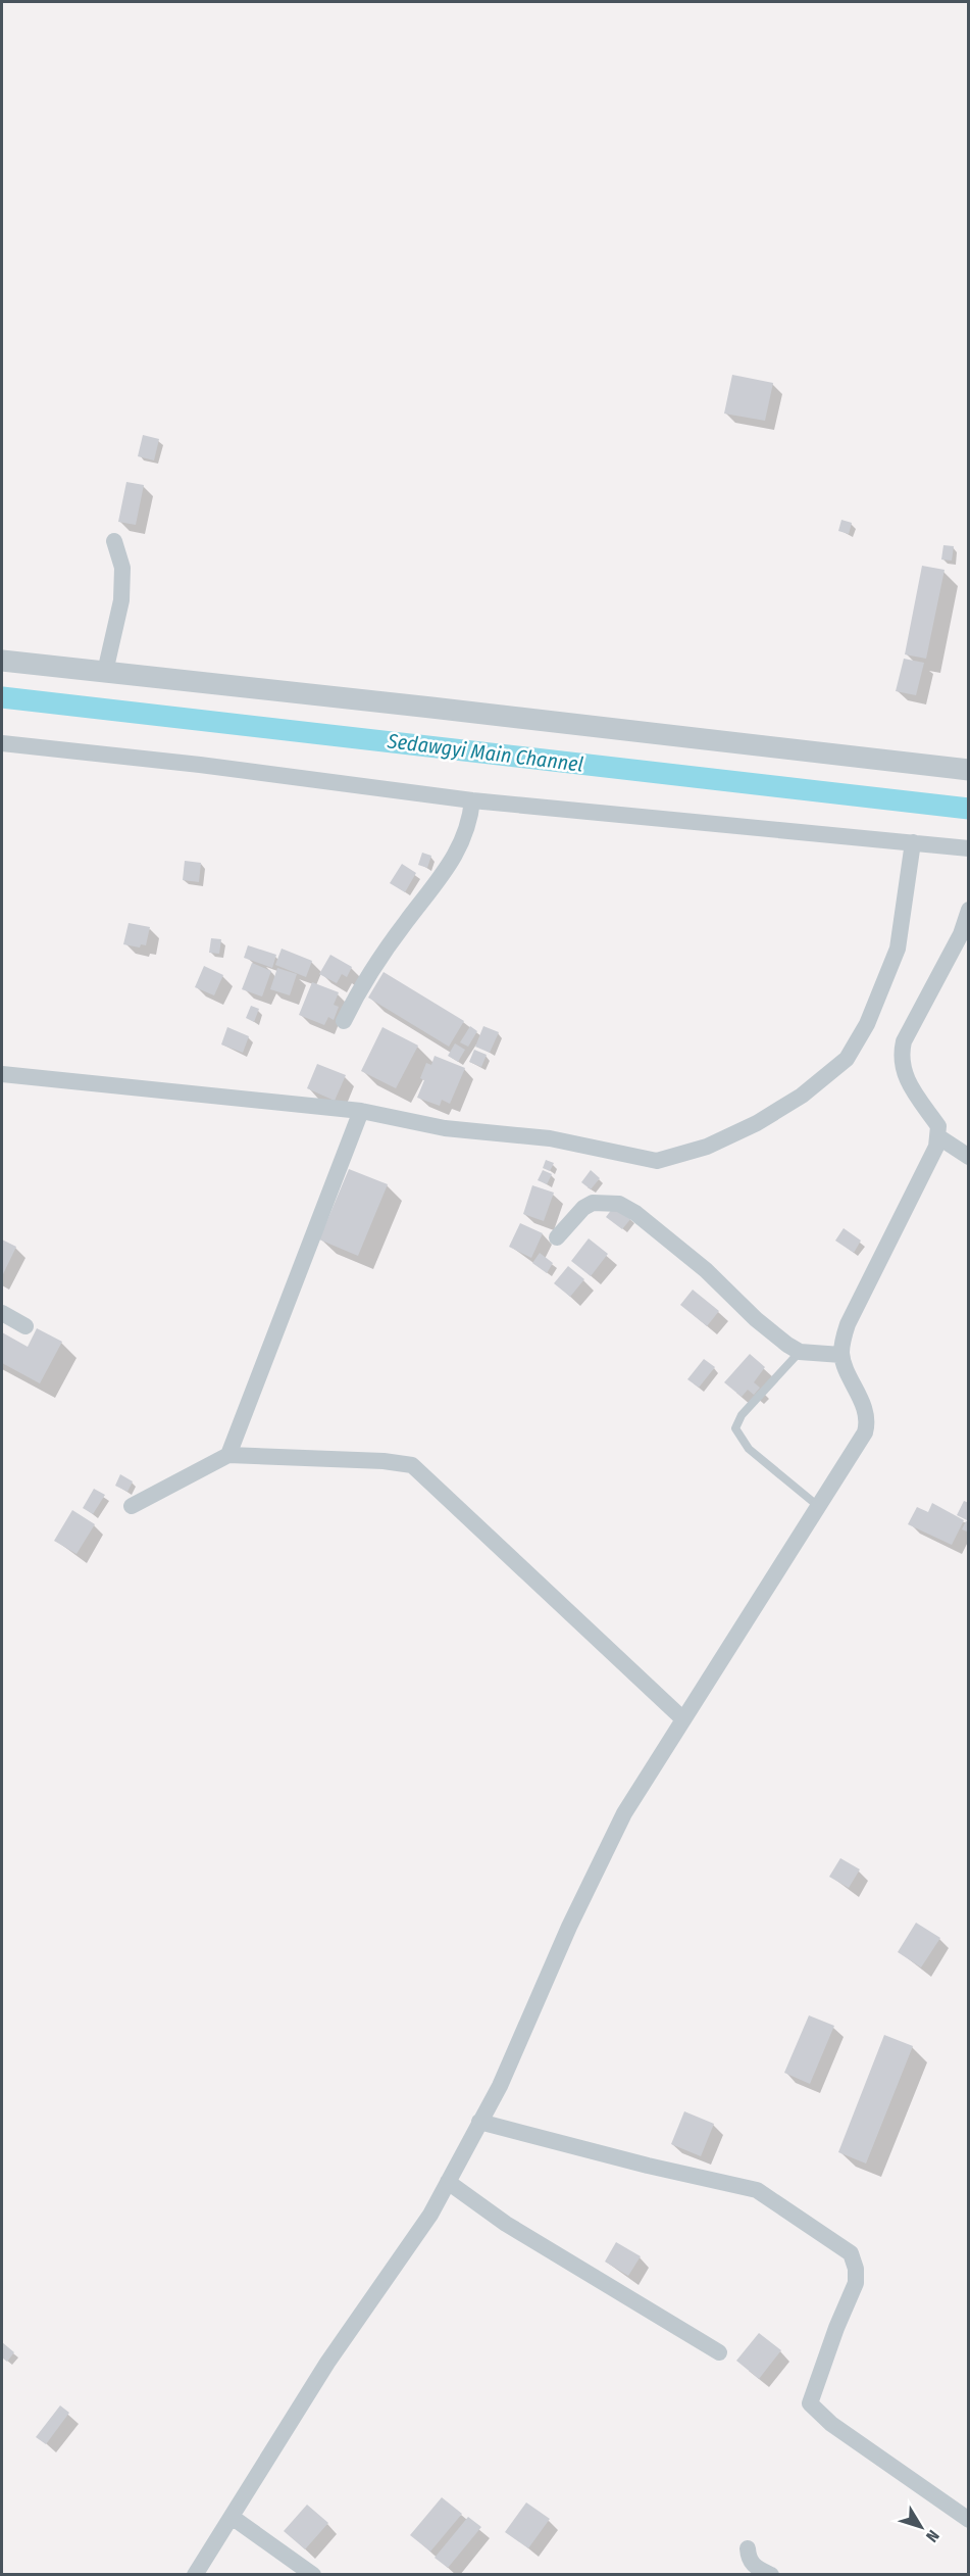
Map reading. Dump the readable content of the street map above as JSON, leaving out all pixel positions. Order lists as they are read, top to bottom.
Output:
{
  "water": ["Sedawgyi Main Channel"],
  "north": "bottom right"
}
